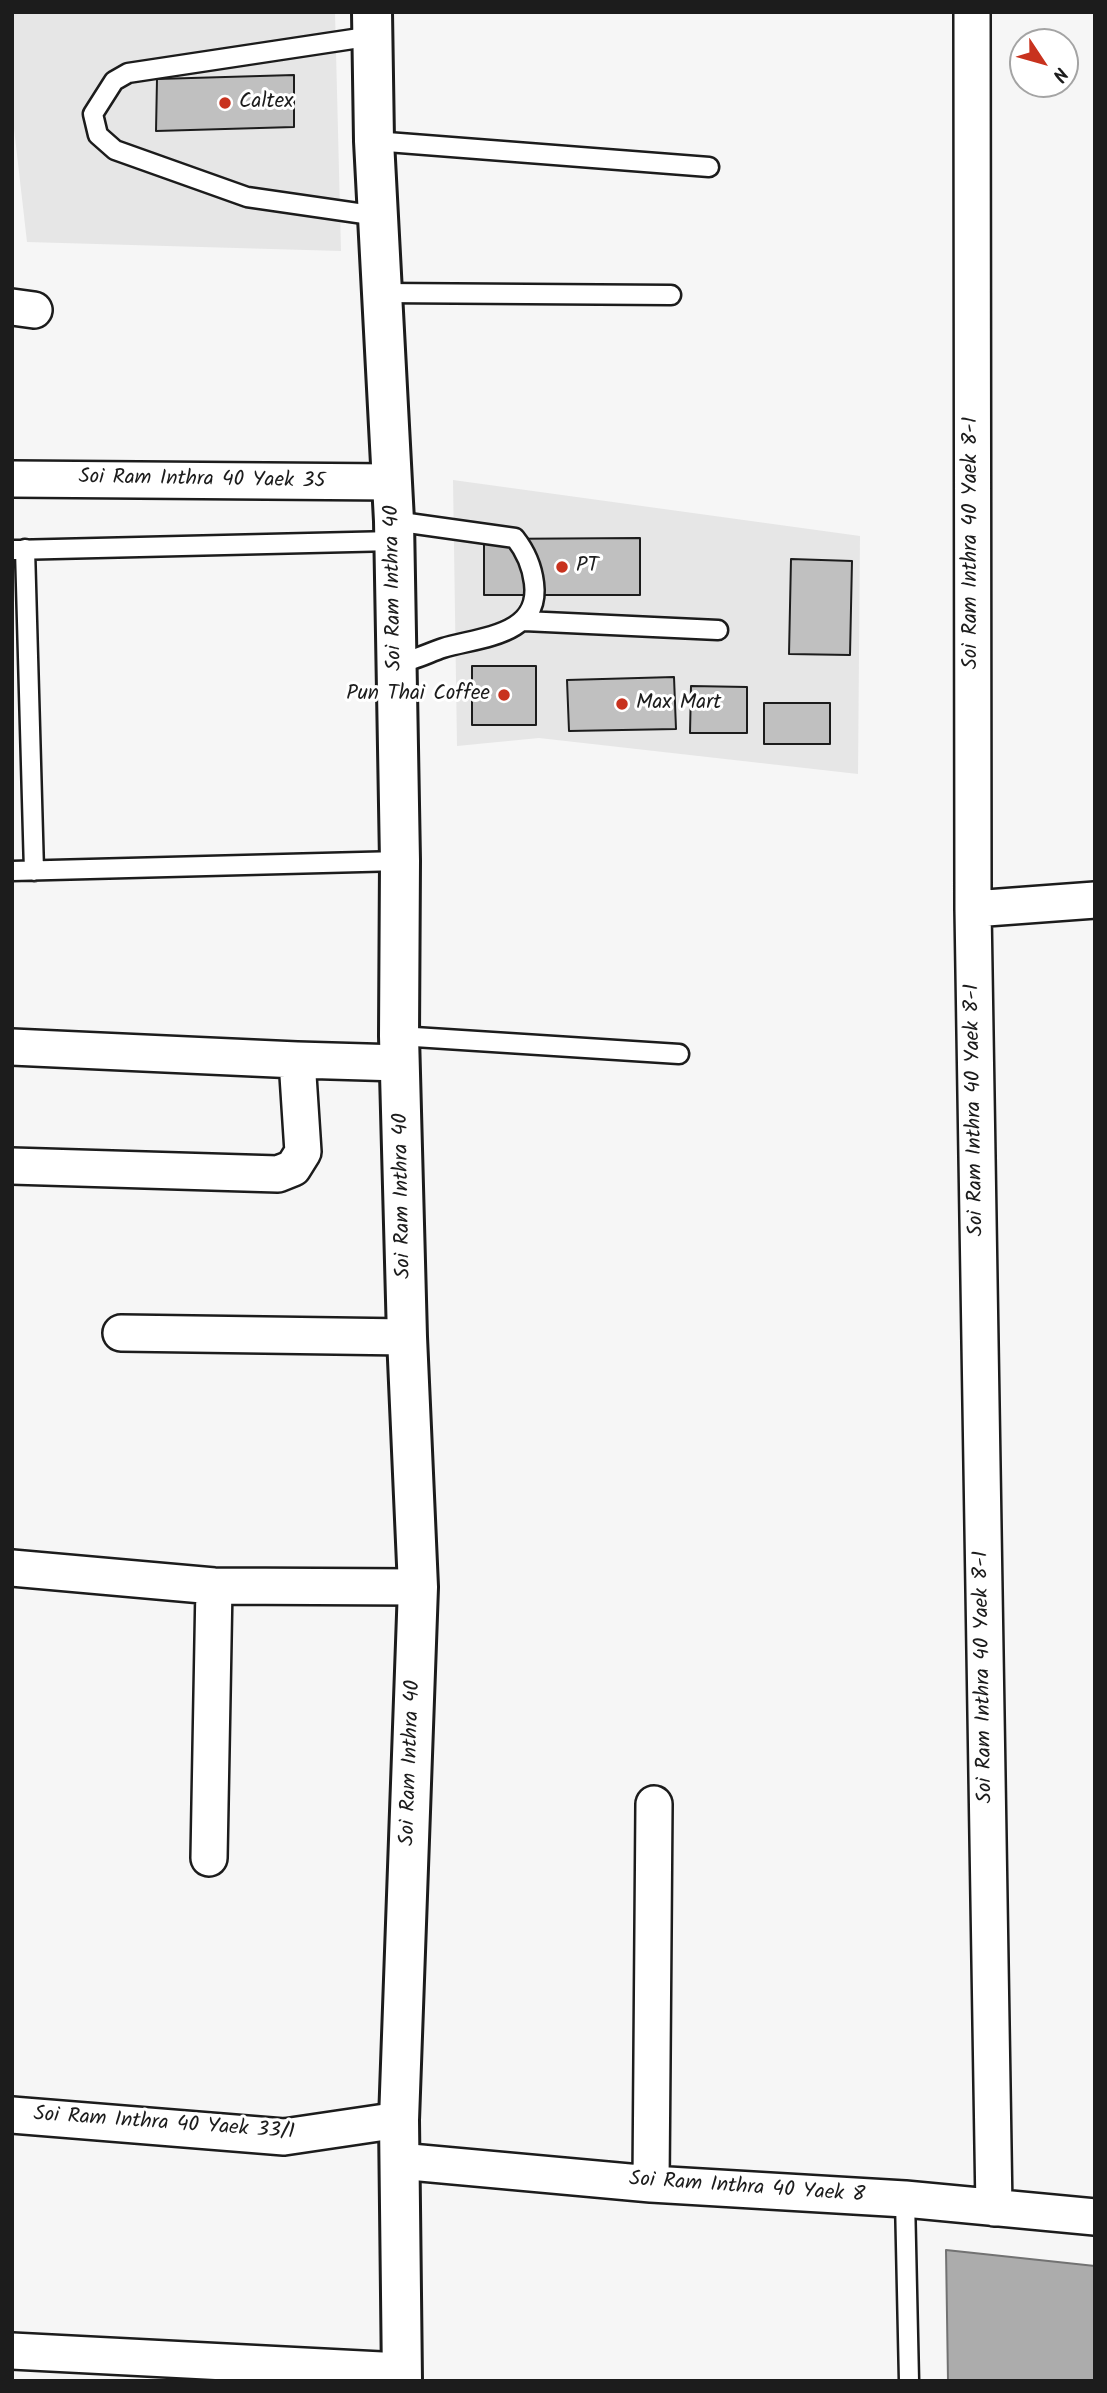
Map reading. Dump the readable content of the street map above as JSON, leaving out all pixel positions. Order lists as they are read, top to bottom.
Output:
{
  "streets": {
    "street": [
      "Soi Ram Inthra 40 Yaek 35",
      "Soi Ram Inthra 40 Yaek 8-1",
      "Soi Ram Inthra 40",
      "Soi Ram Inthra 40 Yaek 33/1",
      "Soi Ram Inthra 40 Yaek 8"
    ]
  },
  "crossings": [
    ["Soi Ram Inthra 40 Yaek 35", "Soi Ram Inthra 40"],
    ["Soi Ram Inthra 40 Yaek 8-1", "Soi Ram Inthra 40 Yaek 8"],
    ["Soi Ram Inthra 40", "Soi Ram Inthra 40 Yaek 33/1"],
    ["Soi Ram Inthra 40", "Soi Ram Inthra 40 Yaek 8"]
  ],
  "places": [
    "Caltex",
    "PT",
    "Pun Thai Coffee",
    "Max Mart"
  ],
  "north": "bottom right"
}
